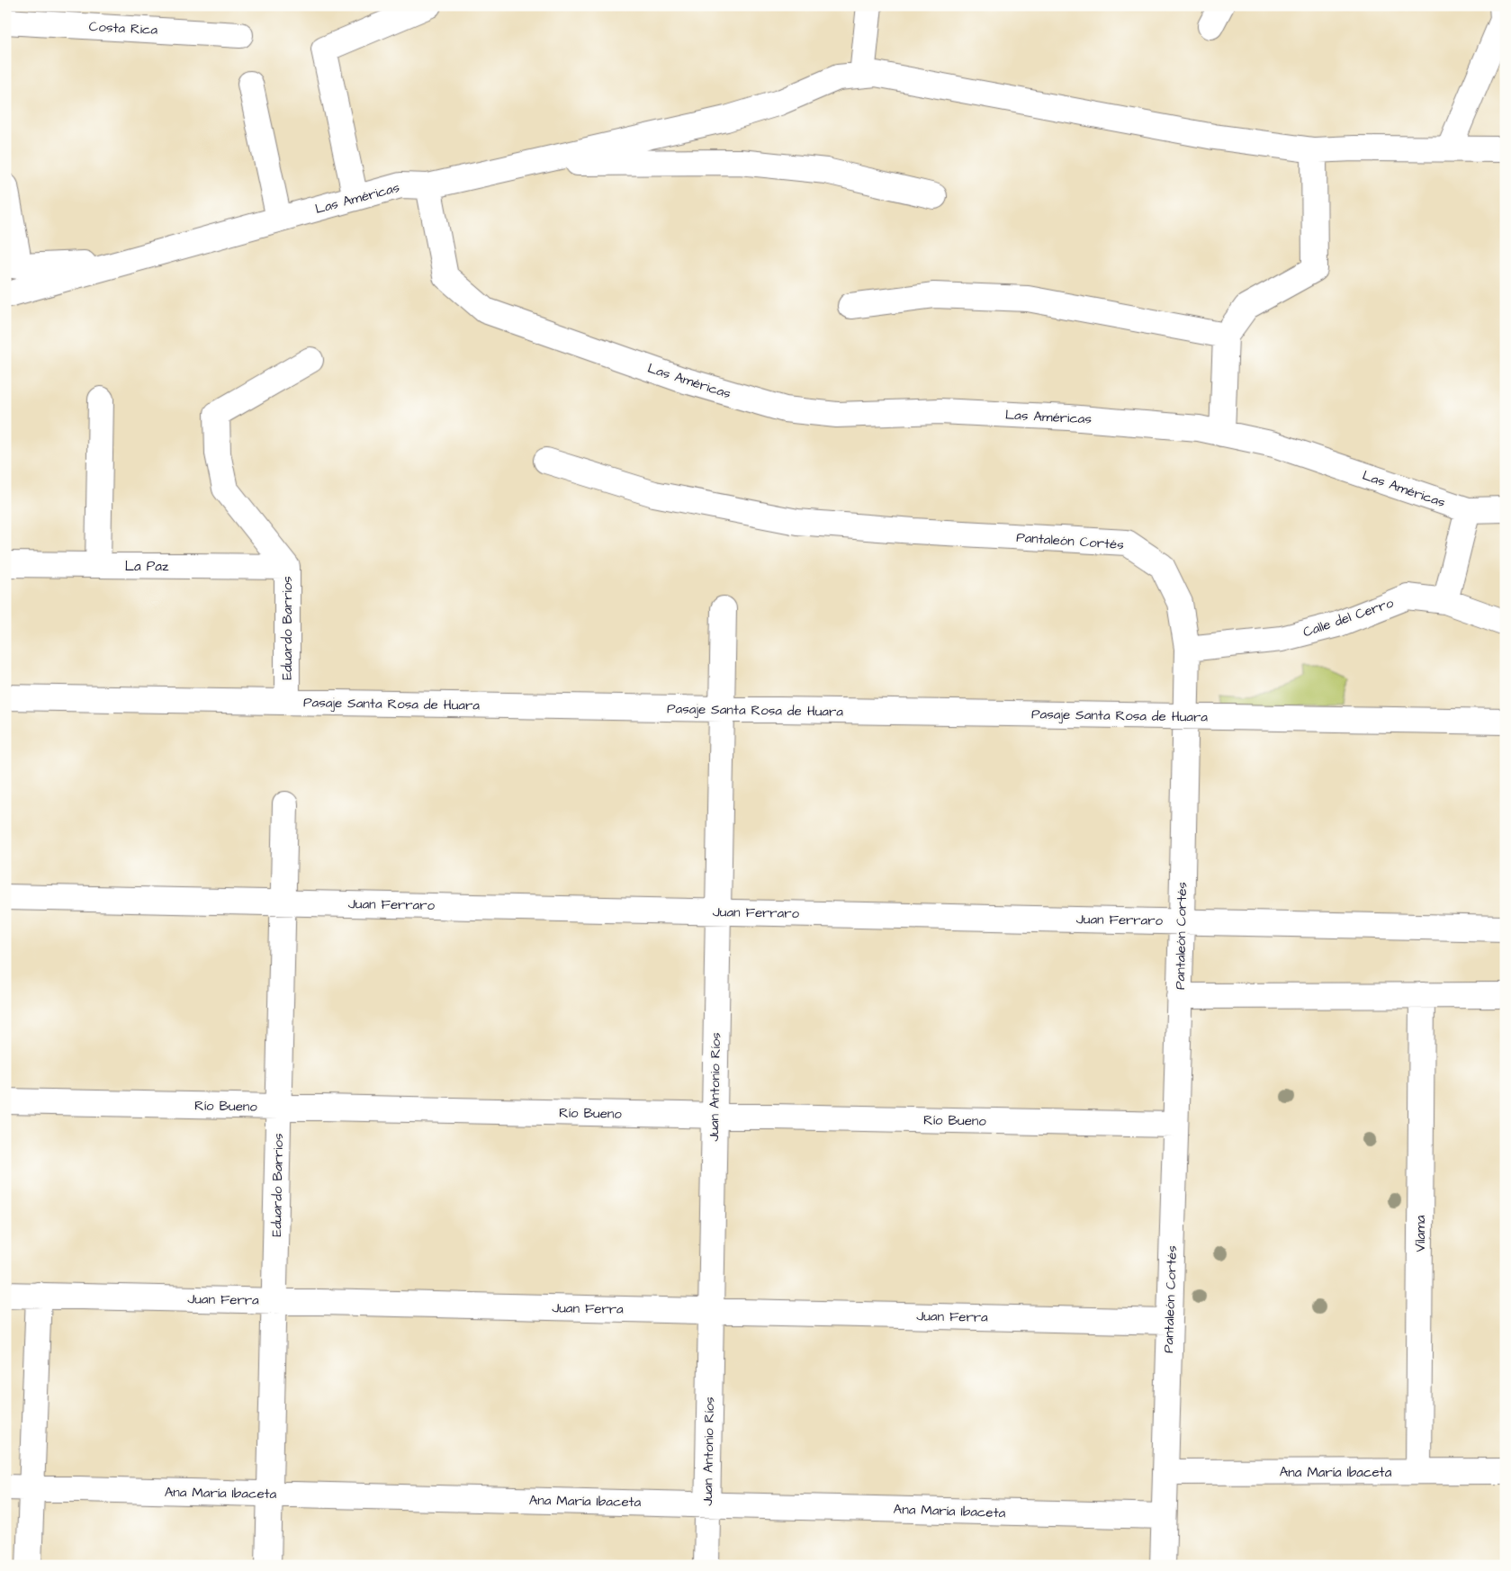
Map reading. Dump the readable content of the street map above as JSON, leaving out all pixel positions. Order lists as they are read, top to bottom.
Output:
{
  "streets": {
    "street": [
      "Costa Rica",
      "Las Américas",
      "Pantaleón Cortés",
      "La Paz",
      "Calle del Cerro",
      "Eduardo Barrios",
      "Pasaje Santa Rosa de Huara",
      "Juan Ferraro",
      "Juan Antonio Ríos",
      "Río Bueno",
      "Vilama",
      "Juan Ferra",
      "Ana María Ibaceta"
    ]
  },
  "crossings": [
    ["Pantaleón Cortés", "Calle del Cerro"],
    ["Pantaleón Cortés", "Pasaje Santa Rosa de Huara"],
    ["Pantaleón Cortés", "Juan Ferraro"],
    ["Pantaleón Cortés", "Río Bueno"],
    ["Pantaleón Cortés", "Juan Ferra"],
    ["Pantaleón Cortés", "Ana María Ibaceta"],
    ["La Paz", "Eduardo Barrios"],
    ["Eduardo Barrios", "Pasaje Santa Rosa de Huara"],
    ["Eduardo Barrios", "Juan Ferraro"],
    ["Eduardo Barrios", "Río Bueno"],
    ["Eduardo Barrios", "Juan Ferra"],
    ["Eduardo Barrios", "Ana María Ibaceta"],
    ["Pasaje Santa Rosa de Huara", "Juan Antonio Ríos"],
    ["Juan Ferraro", "Juan Antonio Ríos"],
    ["Juan Antonio Ríos", "Río Bueno"],
    ["Juan Antonio Ríos", "Juan Ferra"],
    ["Juan Antonio Ríos", "Ana María Ibaceta"],
    ["Vilama", "Ana María Ibaceta"]
  ]
}
